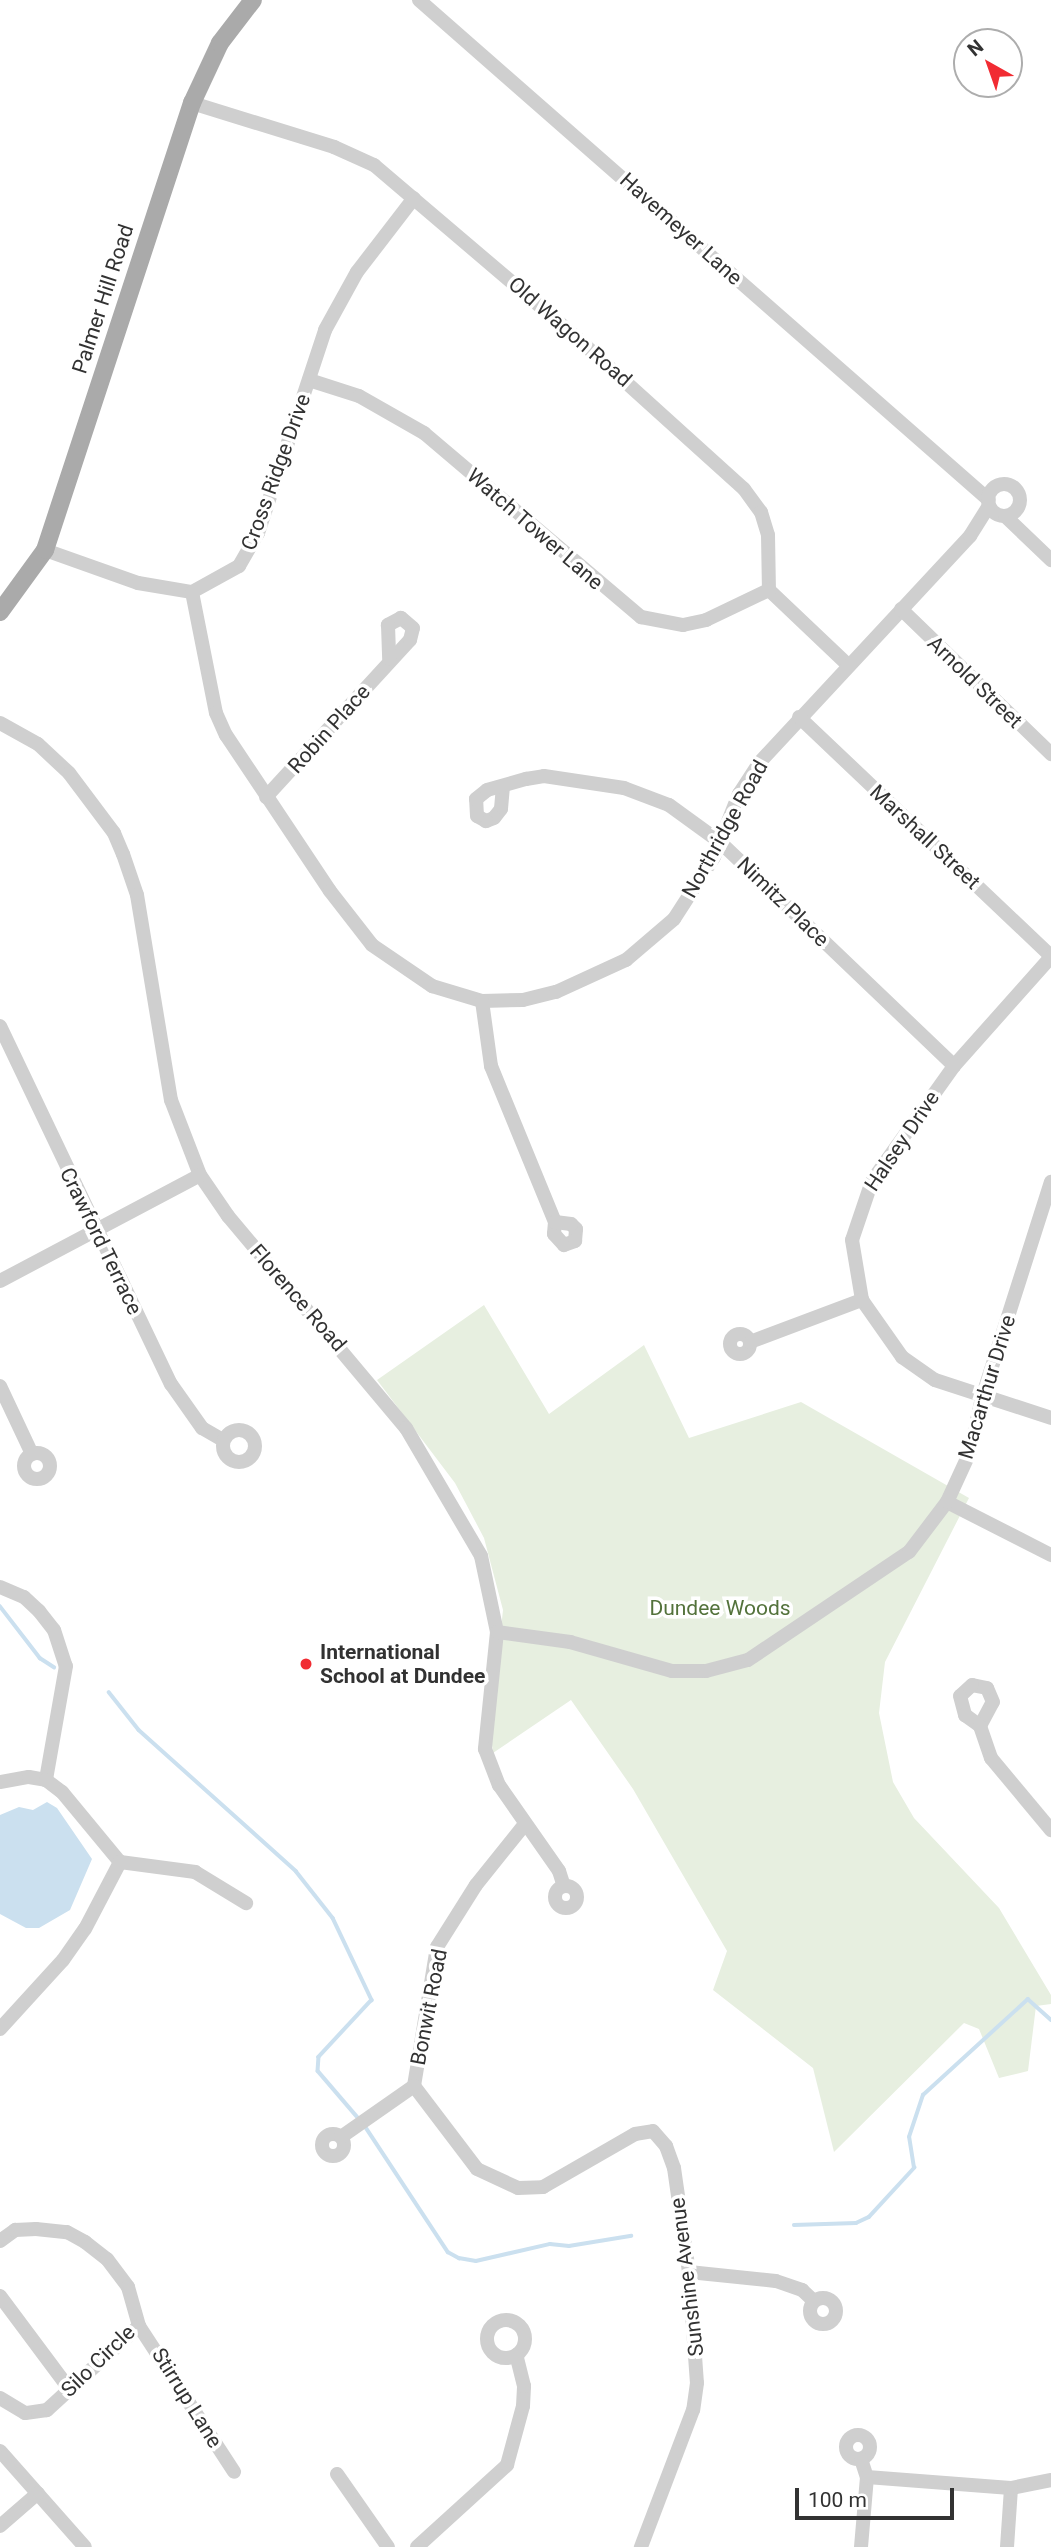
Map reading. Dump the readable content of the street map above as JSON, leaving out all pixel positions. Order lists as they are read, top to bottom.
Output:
{
  "streets": {
    "main road": ["Palmer Hill Road"],
    "street": [
      "Havemeyer Lane",
      "Old Wagon Road",
      "Cross Ridge Drive",
      "Watch Tower Lane",
      "Arnold Street",
      "Robin Place",
      "Northridge Road",
      "Marshall Street",
      "Nimitz Place",
      "Halsey Drive",
      "Crawford Terrace",
      "Florence Road",
      "Macarthur Drive",
      "Bonwit Road",
      "Sunshine Avenue",
      "Silo Circle",
      "Stirrup Lane"
    ]
  },
  "crossings": [
    ["Havemeyer Lane", "Northridge Road"],
    ["Palmer Hill Road", "Old Wagon Road"],
    ["Old Wagon Road", "Cross Ridge Drive"],
    ["Old Wagon Road", "Watch Tower Lane"],
    ["Cross Ridge Drive", "Watch Tower Lane"],
    ["Cross Ridge Drive", "Northridge Road"],
    ["Arnold Street", "Northridge Road"],
    ["Robin Place", "Northridge Road"],
    ["Northridge Road", "Marshall Street"],
    ["Northridge Road", "Nimitz Place"],
    ["Marshall Street", "Halsey Drive"],
    ["Nimitz Place", "Halsey Drive"],
    ["Halsey Drive", "Macarthur Drive"],
    ["Florence Road", "Macarthur Drive"],
    ["Florence Road", "Bonwit Road"],
    ["Bonwit Road", "Sunshine Avenue"],
    ["Silo Circle", "Stirrup Lane"]
  ],
  "parks": ["Dundee Woods"],
  "places": ["International School at Dundee"],
  "scale_bar": "100 m",
  "north": "top left"
}
